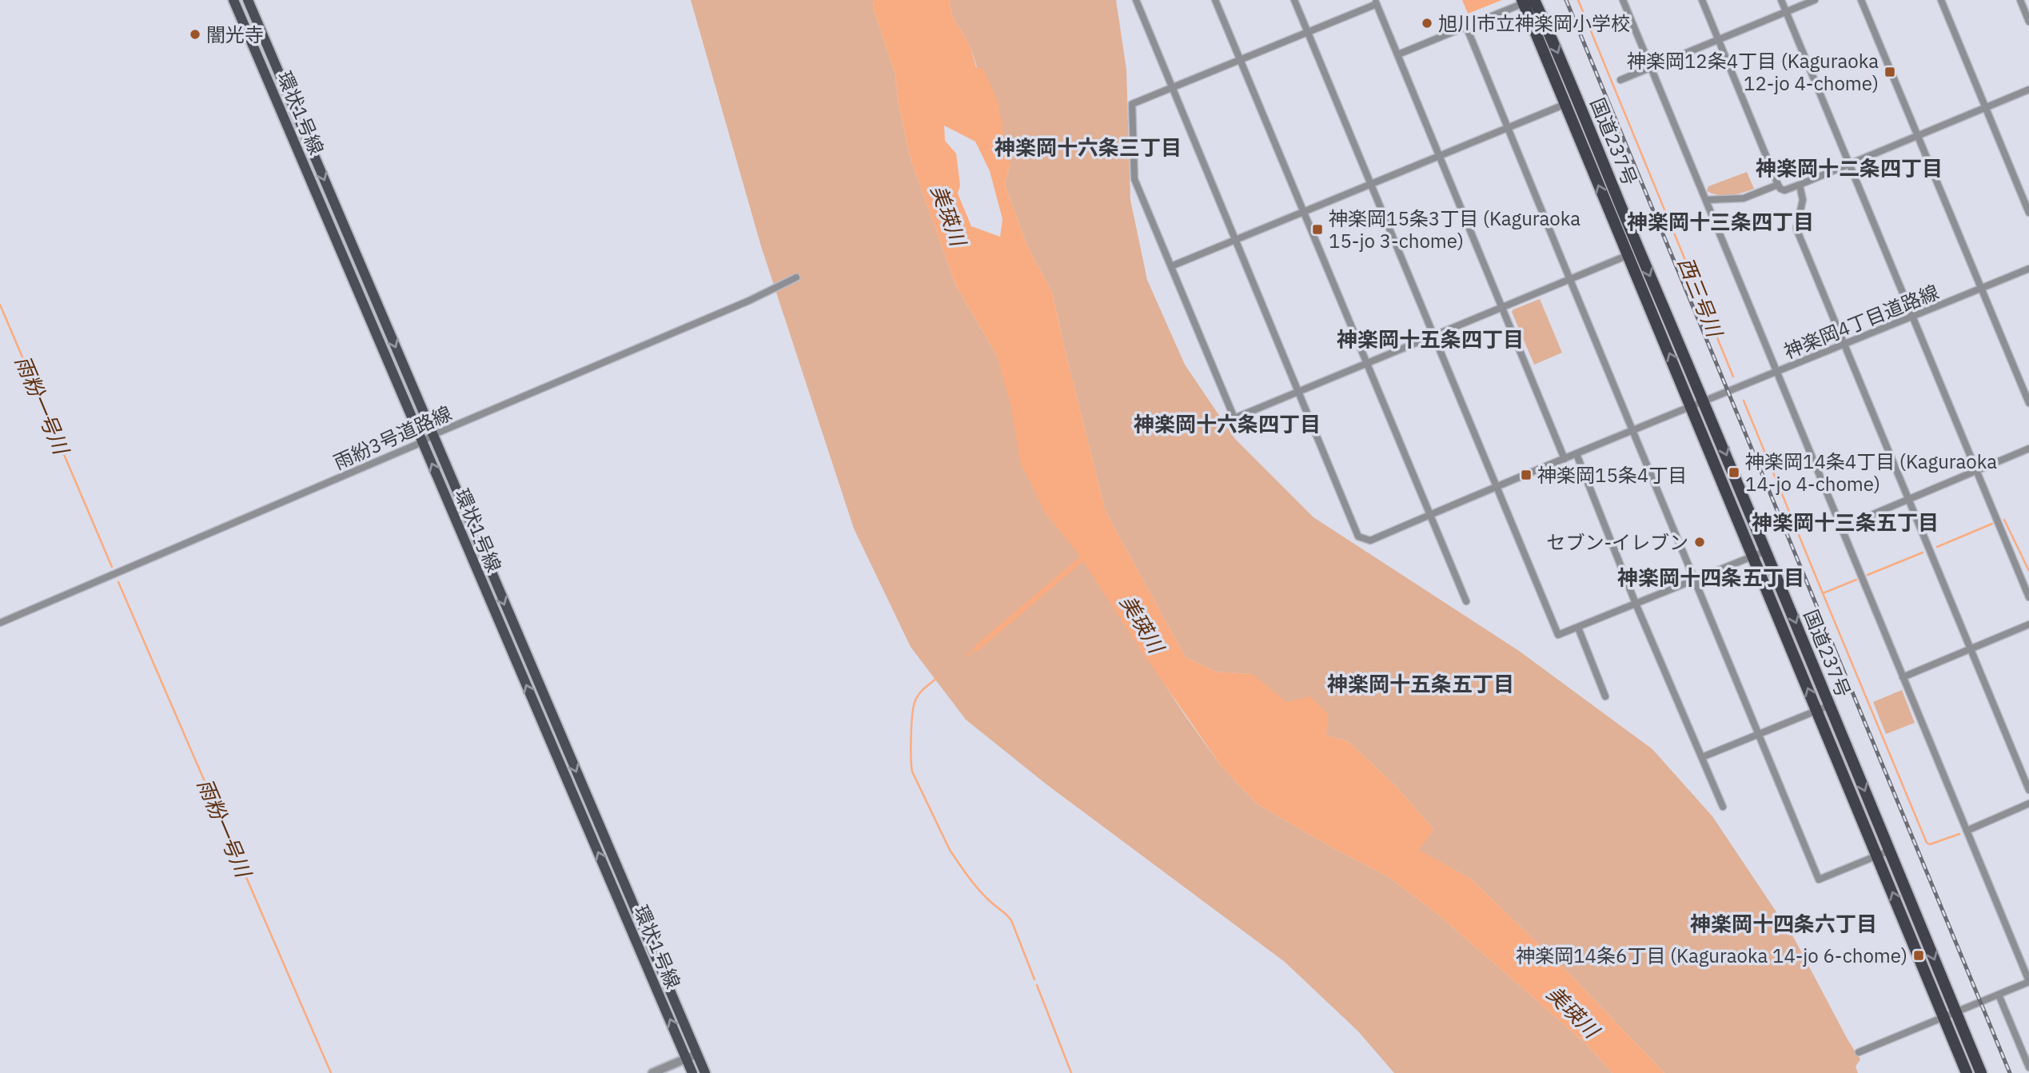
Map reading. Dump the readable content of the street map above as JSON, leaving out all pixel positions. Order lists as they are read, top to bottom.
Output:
{
  "streets": {
    "highway": ["国道237号"],
    "main road": ["環状1号線"],
    "street": ["神楽岡4丁目道路線", "雨紛3号道路線"]
  },
  "crossings": [
    ["環状1号線", "雨紛3号道路線"],
    ["国道237号", "神楽岡4丁目道路線"]
  ],
  "districts": [
    "神楽岡十六条三丁目",
    "神楽岡十二条四丁目",
    "神楽岡十三条四丁目",
    "神楽岡十五条四丁目",
    "神楽岡十六条四丁目",
    "神楽岡十三条五丁目",
    "神楽岡十四条五丁目",
    "神楽岡十五条五丁目",
    "神楽岡十四条六丁目"
  ],
  "water": ["美瑛川", "西三号川", "雨粉一号川"],
  "places": {
    "other": ["旭川市立神楽岡小学校", "闇光寺", "セブン-イレブン"],
    "transit": [
      "神楽岡12条4丁目 (Kaguraoka 12-jo 4-chome)",
      "神楽岡15条3丁目 (Kaguraoka 15-jo 3-chome)",
      "神楽岡14条4丁目 (Kaguraoka 14-jo 4-chome)",
      "神楽岡15条4丁目",
      "神楽岡14条6丁目 (Kaguraoka 14-jo 6-chome)"
    ]
  }
}
